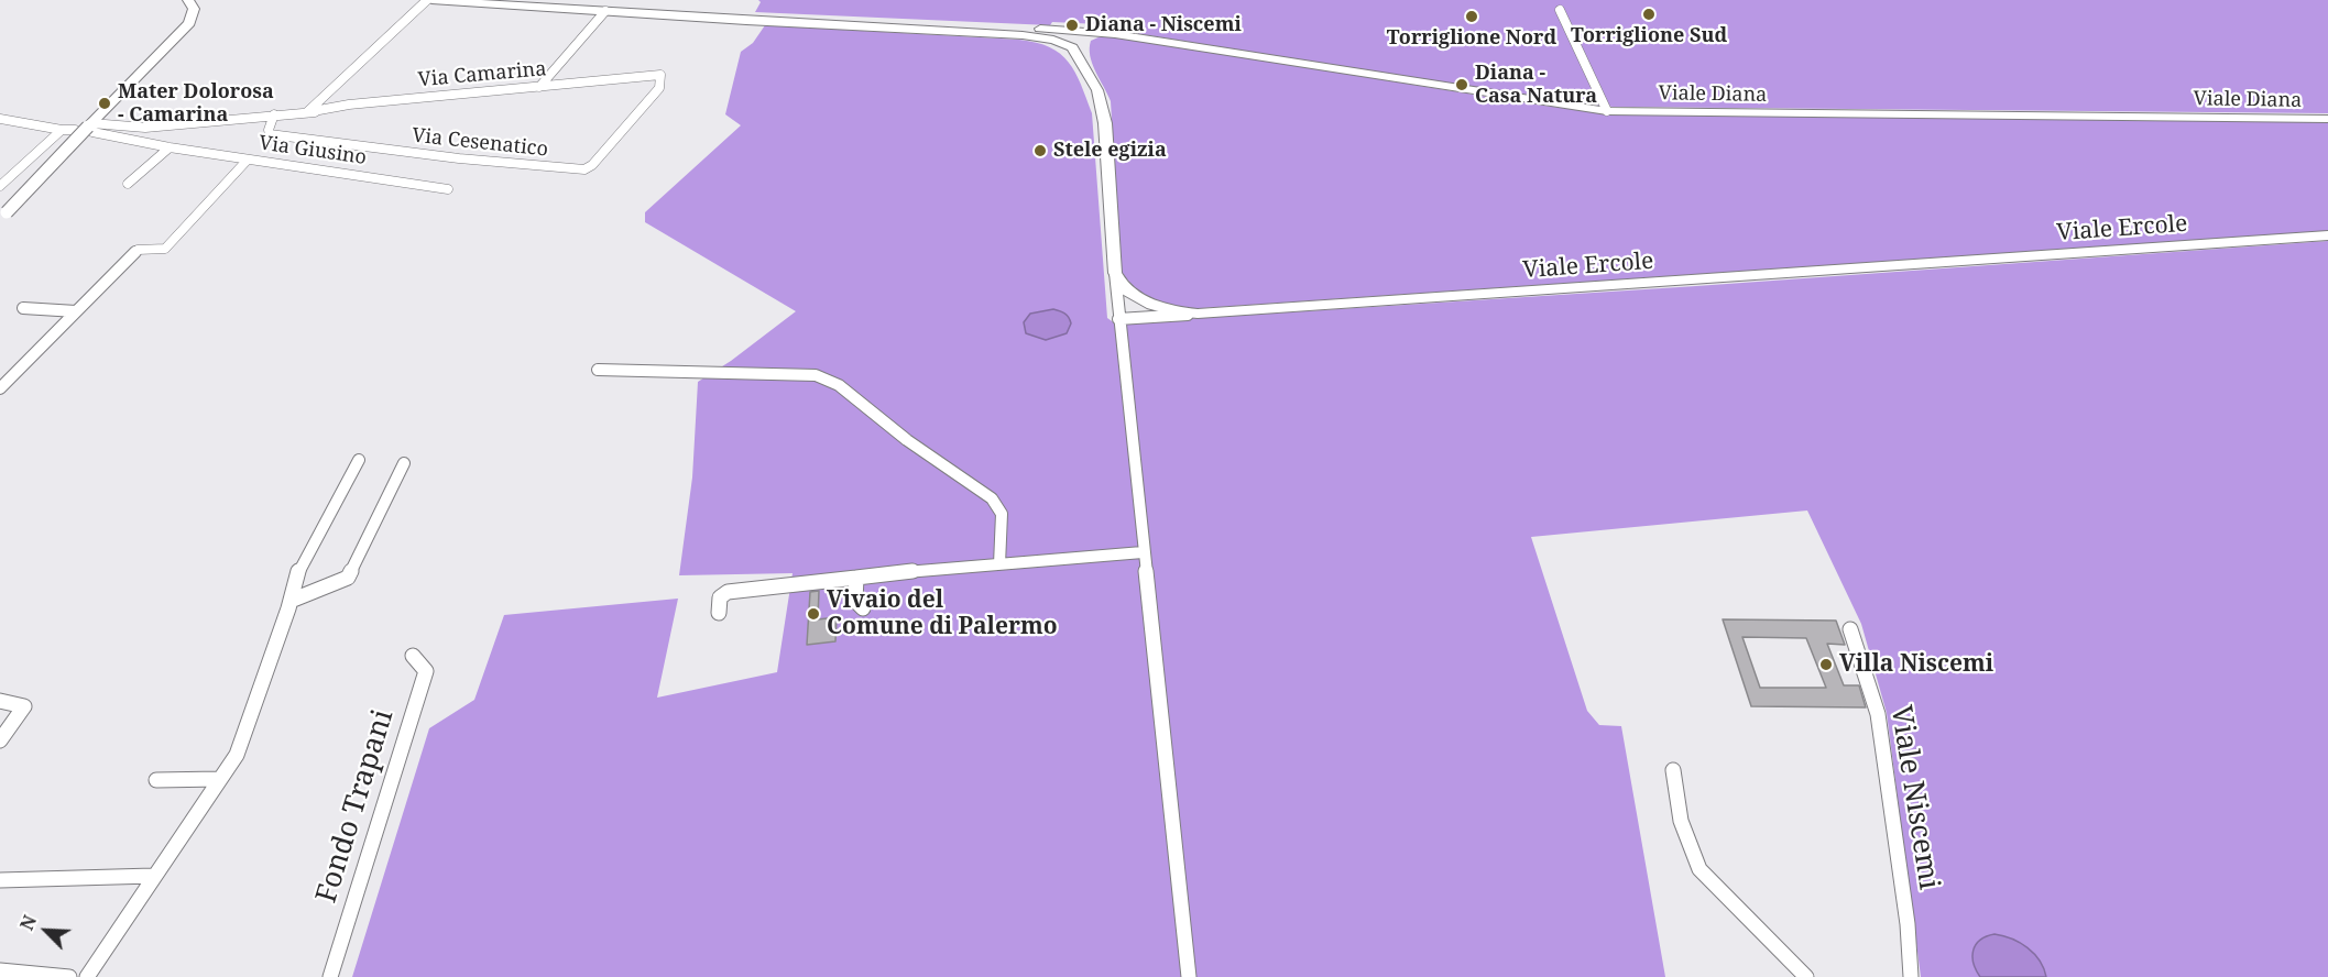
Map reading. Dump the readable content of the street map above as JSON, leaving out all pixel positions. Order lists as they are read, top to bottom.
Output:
{
  "streets": {
    "street": [
      "Via Camarina",
      "Viale Diana",
      "Via Cesenatico",
      "Via Giusino",
      "Viale Ercole",
      "Viale Niscemi",
      "Fondo Trapani"
    ]
  },
  "crossings": [
    ["Via Camarina", "Via Cesenatico"],
    ["Via Camarina", "Via Giusino"]
  ],
  "places": [
    "Torriglione Sud",
    "Torriglione Nord",
    "Diana - Niscemi",
    "Diana - Casa Natura",
    "Mater Dolorosa - Camarina",
    "Stele egizia",
    "Vivaio del Comune di Palermo",
    "Villa Niscemi"
  ],
  "north": "top left"
}
